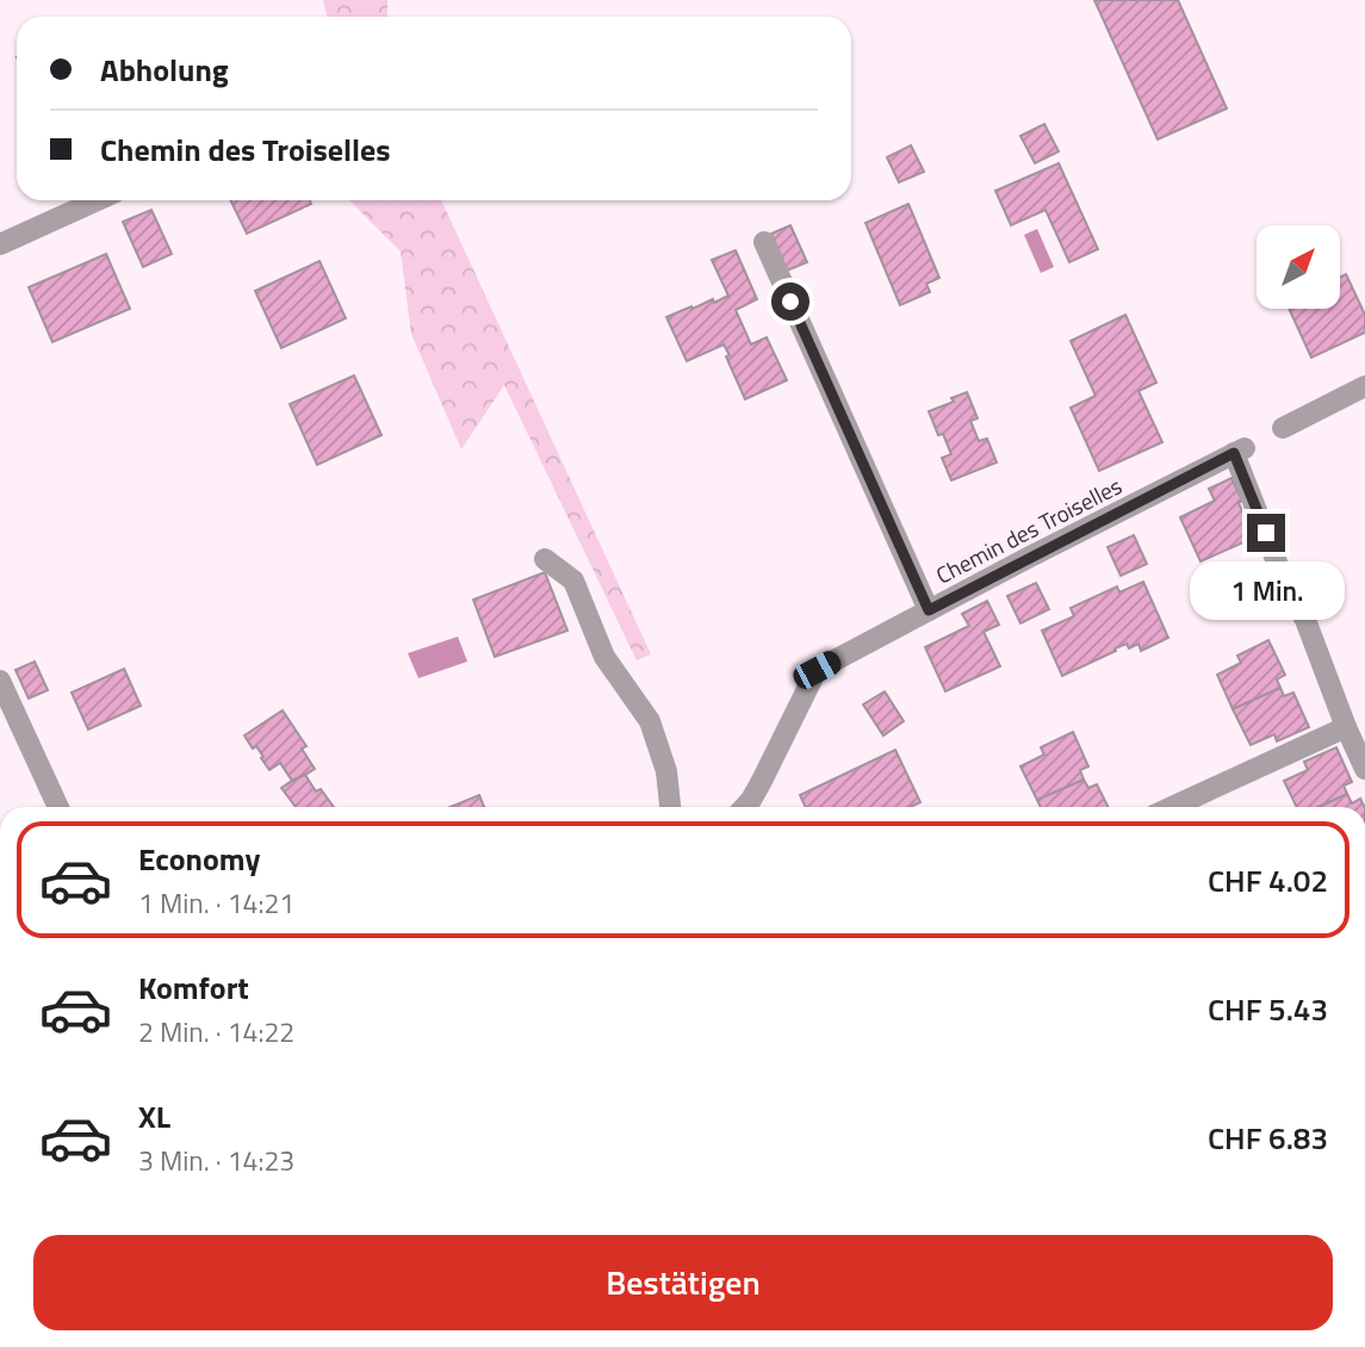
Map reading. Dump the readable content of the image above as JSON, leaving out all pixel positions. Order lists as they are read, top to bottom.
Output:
{
  "streets": {
    "street": ["Chemin des Troiselles"]
  },
  "north": "top right",
  "page": {
    "banner": ["Abholung", "Chemin des Troiselles"],
    "bubble": "1 Min.",
    "list": [
      {
        "name": "Economy",
        "note": "1 Min. · 14:21",
        "value": "CHF 4.02"
      },
      {
        "name": "Komfort",
        "note": "2 Min. · 14:22",
        "value": "CHF 5.43"
      },
      {
        "name": "XL",
        "note": "3 Min. · 14:23",
        "value": "CHF 6.83"
      }
    ],
    "buttons": "Bestätigen"
  }
}
